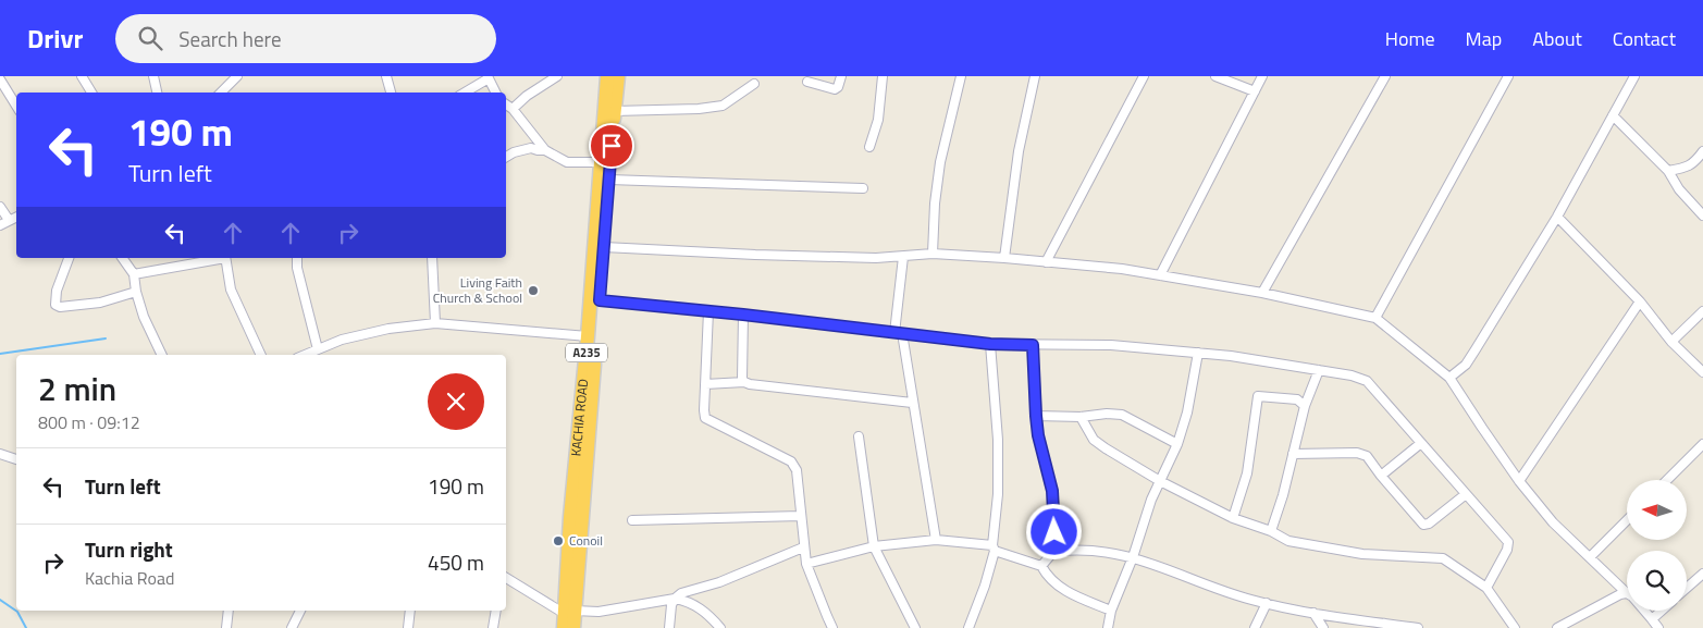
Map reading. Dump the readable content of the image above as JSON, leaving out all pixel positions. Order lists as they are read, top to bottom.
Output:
{
  "streets": {
    "highway": ["A235", "KACHIA ROAD"]
  },
  "places": ["Living Faith Church & School", "Conoil"],
  "north": "left",
  "page": {
    "header": "Drivr",
    "search": "Search here",
    "nav": [
      "Home",
      "Map",
      "About",
      "Contact"
    ],
    "turn": ["190 m", "Turn left"],
    "heading": ["2 min", "800 m · 09:12"],
    "list": [
      {
        "name": "Turn left",
        "value": "190 m"
      },
      {
        "name": "Turn right",
        "note": "Kachia Road",
        "value": "450 m"
      }
    ]
  }
}
